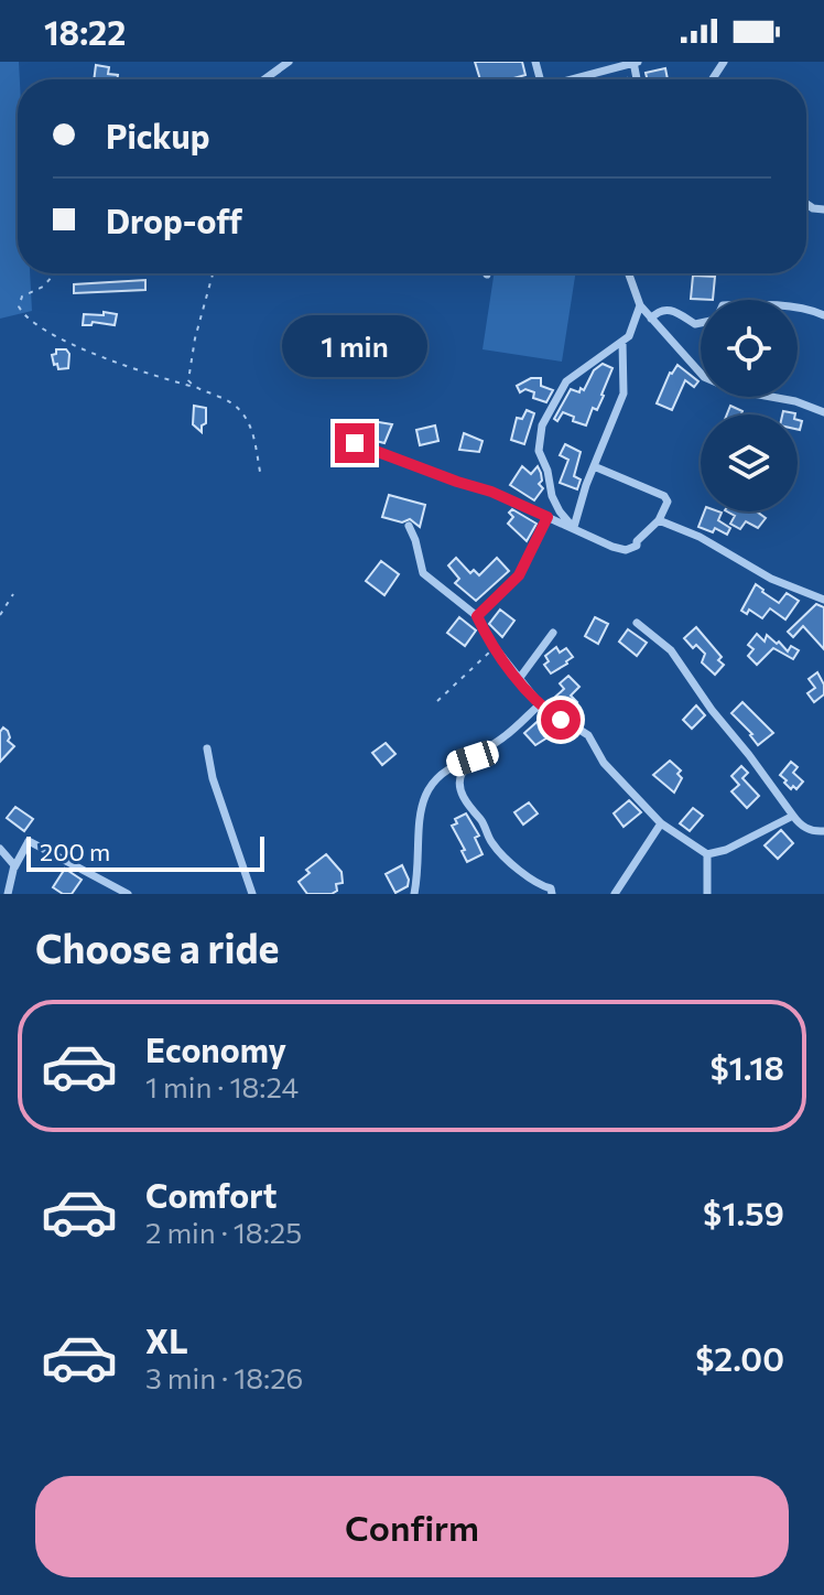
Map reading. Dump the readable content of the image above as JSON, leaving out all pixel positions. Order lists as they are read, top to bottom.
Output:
{
  "scale_bar": "200 m",
  "page": {
    "status": "18:22",
    "banner": ["Pickup", "Drop-off"],
    "bubble": "1 min",
    "scale": "200 m",
    "heading": "Choose a ride",
    "list": [
      {
        "name": "Economy",
        "note": "1 min · 18:24",
        "value": "$1.18"
      },
      {
        "name": "Comfort",
        "note": "2 min · 18:25",
        "value": "$1.59"
      },
      {
        "name": "XL",
        "note": "3 min · 18:26",
        "value": "$2.00"
      }
    ],
    "buttons": "Confirm"
  }
}
